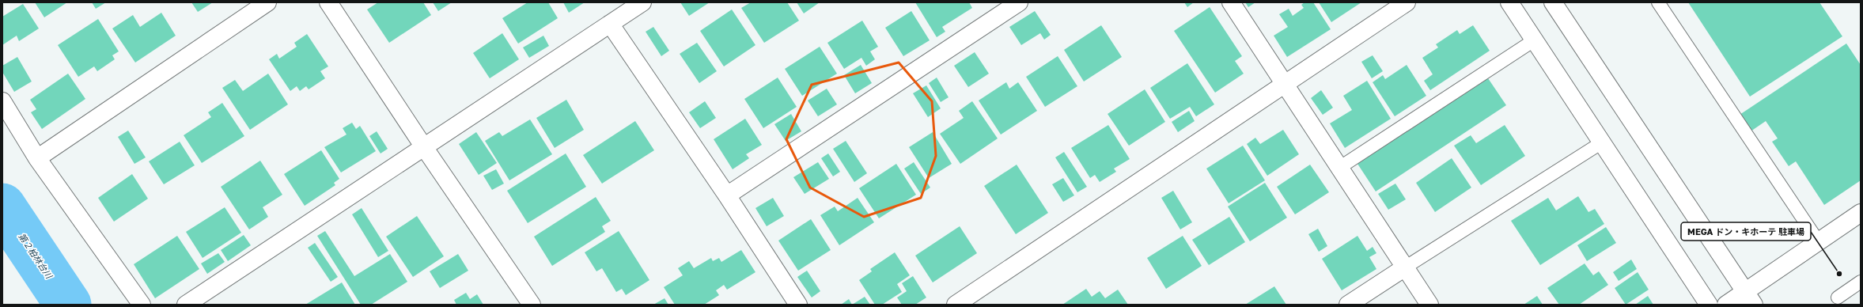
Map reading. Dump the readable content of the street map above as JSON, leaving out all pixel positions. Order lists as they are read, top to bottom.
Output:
{
  "water": ["第２柏林台川"],
  "places": ["MEGA ドン・キホーテ 駐車場"]
}
